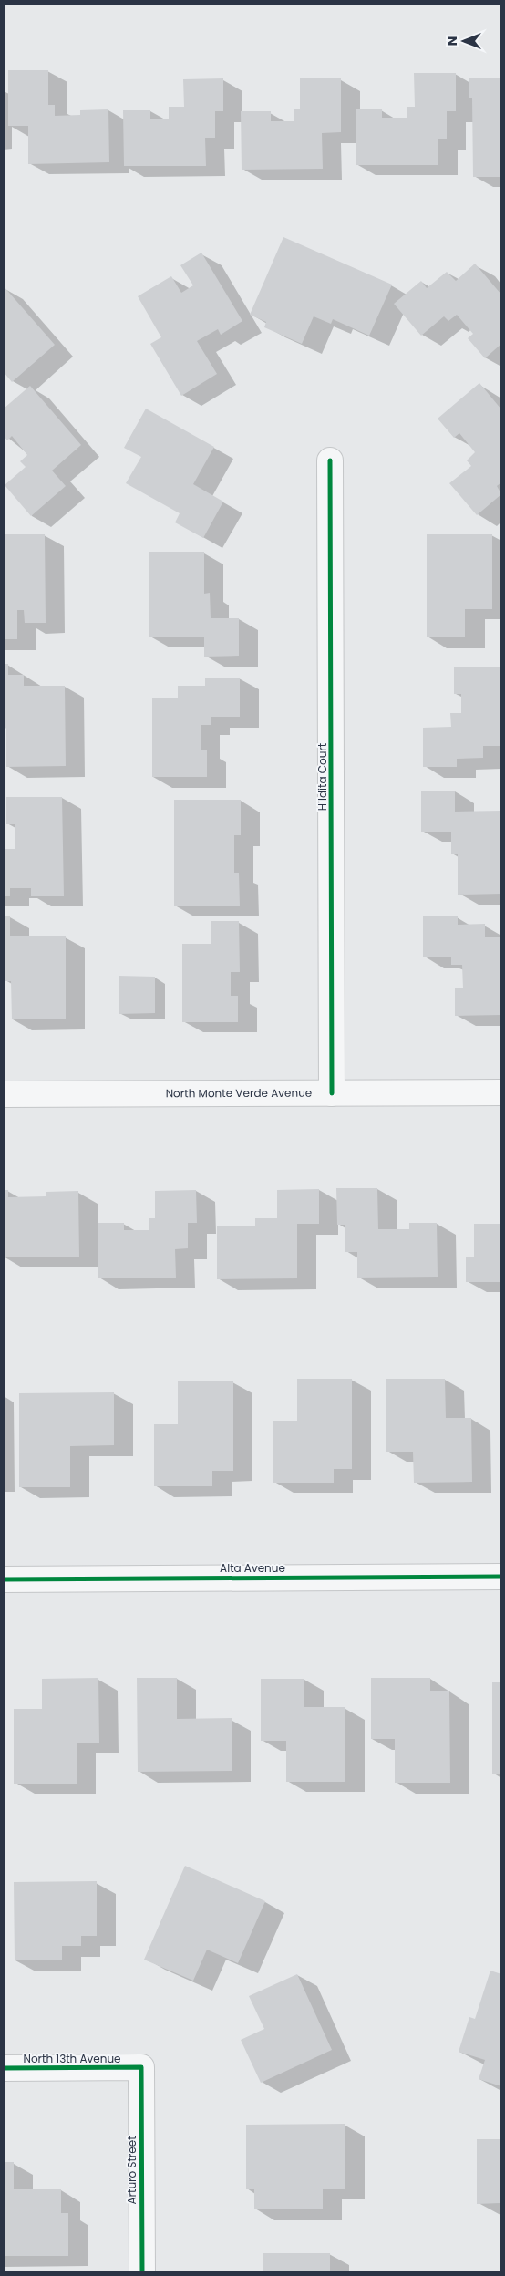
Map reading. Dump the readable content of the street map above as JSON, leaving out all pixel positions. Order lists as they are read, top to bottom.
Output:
{
  "streets": {
    "street": [
      "Hildita Court",
      "North Monte Verde Avenue",
      "Alta Avenue",
      "North 13th Avenue",
      "Arturo Street"
    ]
  },
  "crossings": [
    ["Hildita Court", "North Monte Verde Avenue"],
    ["North 13th Avenue", "Arturo Street"]
  ],
  "north": "left"
}
